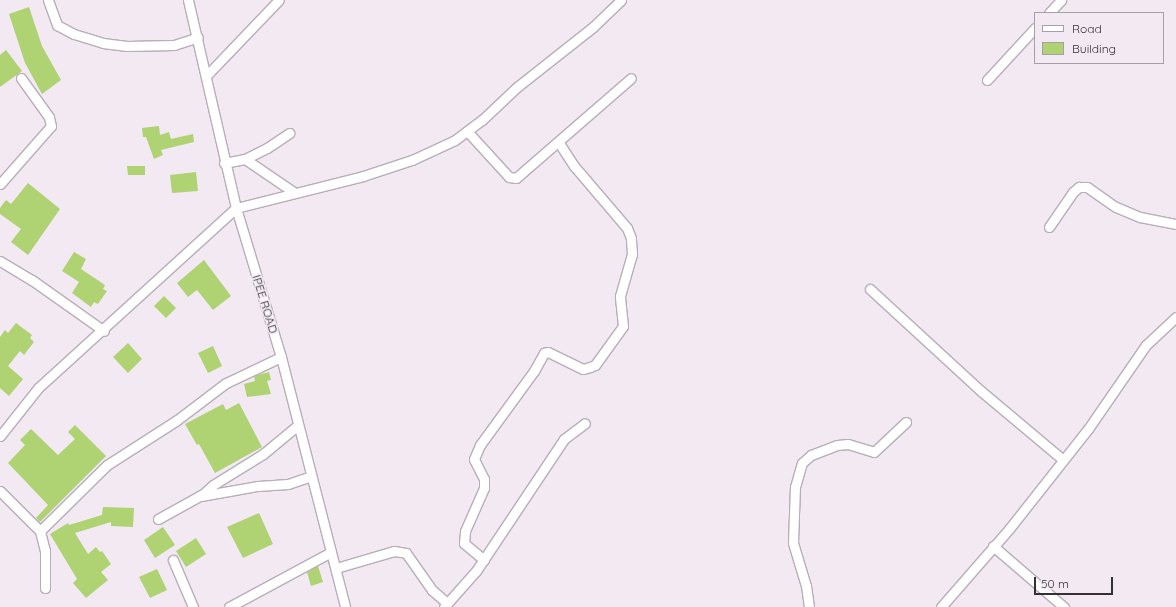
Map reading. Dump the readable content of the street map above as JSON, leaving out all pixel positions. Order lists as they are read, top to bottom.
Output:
{
  "streets": {
    "street": ["IPEE ROAD"]
  },
  "legend": ["Road", "Building"],
  "scale_bar": "50 m"
}
